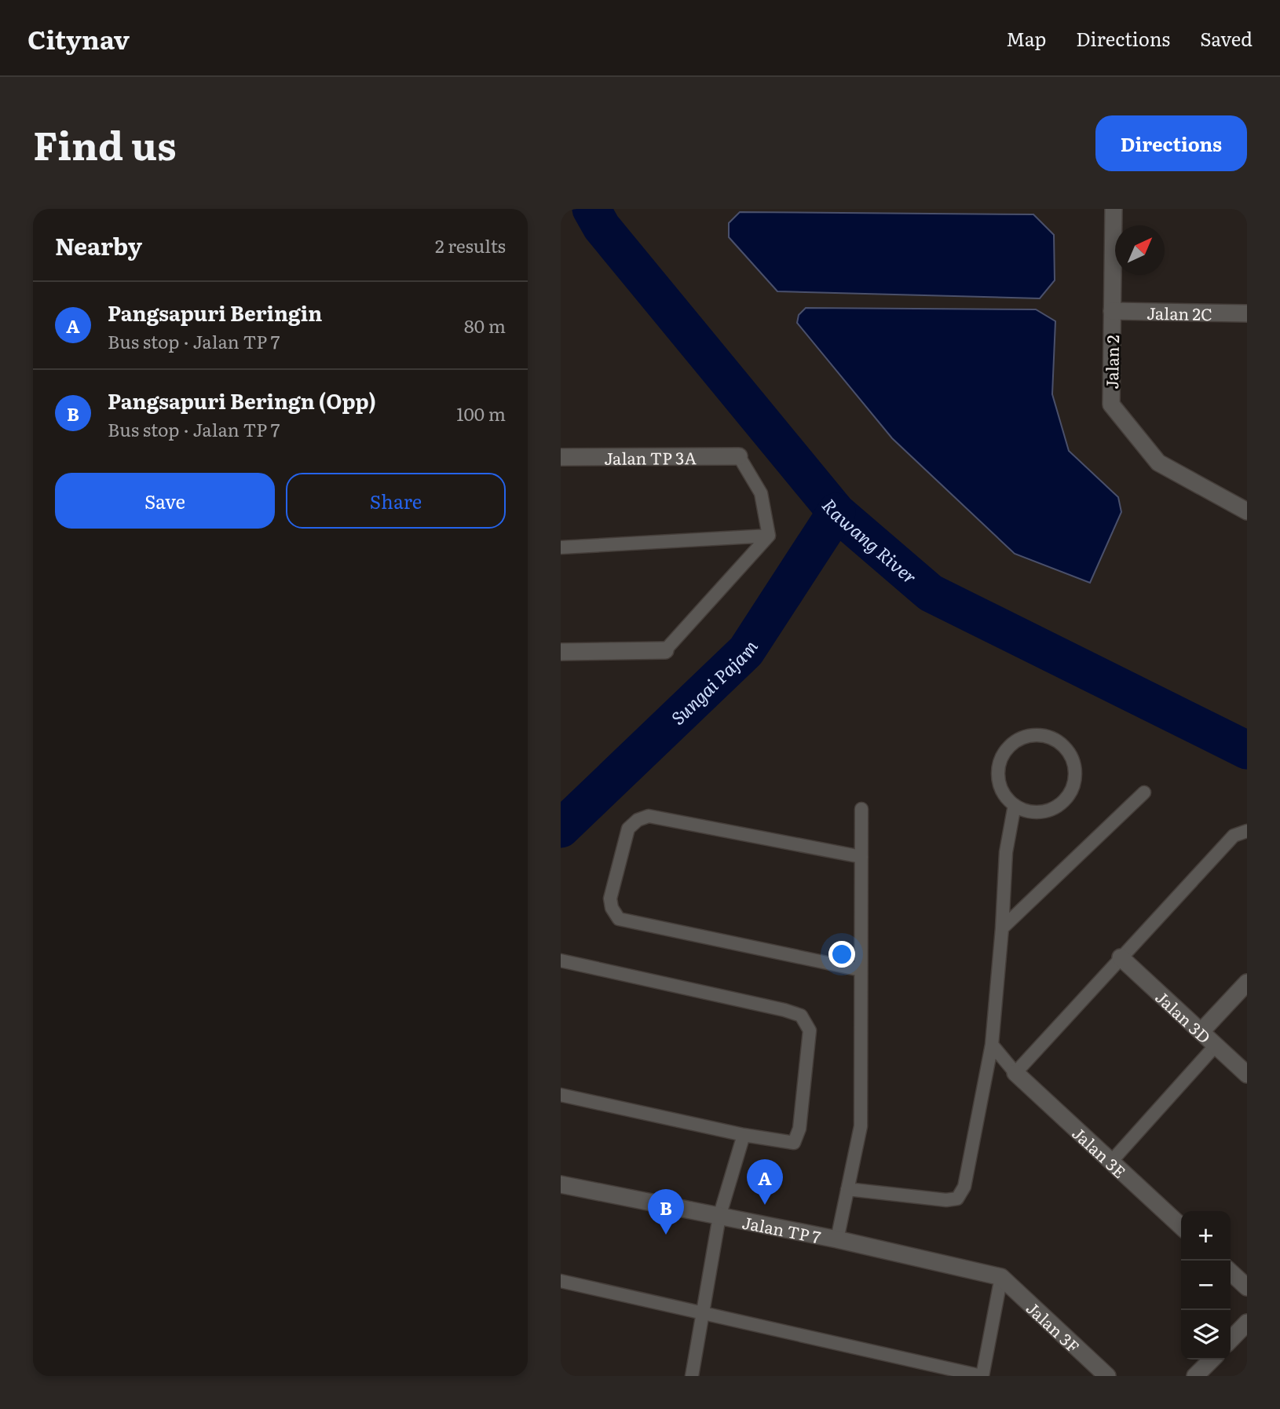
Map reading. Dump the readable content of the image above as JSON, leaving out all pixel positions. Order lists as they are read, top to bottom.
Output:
{
  "streets": {
    "street": [
      "Jalan 2C",
      "Jalan 2",
      "Jalan TP 3A",
      "Jalan 3D",
      "Jalan 3E",
      "Jalan TP 7",
      "Jalan 3F"
    ]
  },
  "crossings": [
    ["Jalan 2C", "Jalan 2"],
    ["Jalan TP 7", "Jalan 3F"]
  ],
  "water": ["Rawang River", "Sungai Pajam"],
  "north": "top right",
  "page": {
    "header": "Citynav",
    "nav": ["Map", "Directions", "Saved"],
    "title": "Find us",
    "buttons": [
      "Directions",
      ["Save", "Share"]
    ],
    "heading": ["Nearby", "2 results"],
    "list": [
      {
        "mark": "A",
        "name": "Pangsapuri Beringin",
        "note": "Bus stop · Jalan TP 7",
        "value": "80 m"
      },
      {
        "mark": "B",
        "name": "Pangsapuri Beringn (Opp)",
        "note": "Bus stop · Jalan TP 7",
        "value": "100 m"
      }
    ],
    "pins": ["A", "B"],
    "map_buttons": ["+", "−"]
  }
}
